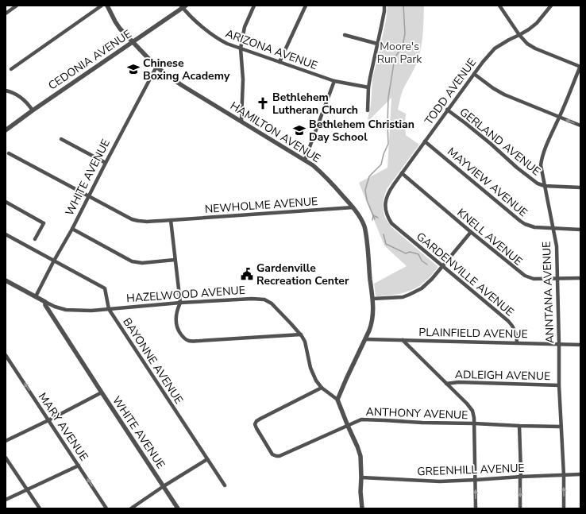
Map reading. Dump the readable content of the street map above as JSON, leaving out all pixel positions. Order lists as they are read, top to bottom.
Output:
{
  "streets": {
    "street": [
      "ARIZONA AVENUE",
      "CEDONIA AVENUE",
      "TODD AVENUE",
      "HAMILTON AVENUE",
      "GERLAND AVENUE",
      "WHITE AVENUE",
      "MAYVIEW AVENUE",
      "NEWHOLME AVENUE",
      "KNELL AVENUE",
      "GARDENVILLE AVENUE",
      "ANNTANA AVENUE",
      "HAZELWOOD AVENUE",
      "PLAINFIELD AVENUE",
      "BAYONNE AVENUE",
      "ADLEIGH AVENUE",
      "ANTHONY AVENUE",
      "MARY AVENUE",
      "GREENHILL AVENUE"
    ]
  },
  "crossings": [
    ["ARIZONA AVENUE", "CEDONIA AVENUE"],
    ["CEDONIA AVENUE", "HAMILTON AVENUE"],
    ["TODD AVENUE", "GERLAND AVENUE"],
    ["TODD AVENUE", "MAYVIEW AVENUE"],
    ["TODD AVENUE", "KNELL AVENUE"],
    ["TODD AVENUE", "GARDENVILLE AVENUE"],
    ["HAMILTON AVENUE", "WHITE AVENUE"],
    ["HAMILTON AVENUE", "NEWHOLME AVENUE"],
    ["HAMILTON AVENUE", "HAZELWOOD AVENUE"],
    ["HAMILTON AVENUE", "PLAINFIELD AVENUE"],
    ["GERLAND AVENUE", "ANNTANA AVENUE"],
    ["WHITE AVENUE", "NEWHOLME AVENUE"],
    ["WHITE AVENUE", "HAZELWOOD AVENUE"],
    ["WHITE AVENUE", "BAYONNE AVENUE"],
    ["MAYVIEW AVENUE", "ANNTANA AVENUE"],
    ["KNELL AVENUE", "ANNTANA AVENUE"],
    ["GARDENVILLE AVENUE", "PLAINFIELD AVENUE"],
    ["ANNTANA AVENUE", "PLAINFIELD AVENUE"],
    ["ANNTANA AVENUE", "ADLEIGH AVENUE"],
    ["ANNTANA AVENUE", "ANTHONY AVENUE"],
    ["ANNTANA AVENUE", "GREENHILL AVENUE"],
    ["HAZELWOOD AVENUE", "BAYONNE AVENUE"],
    ["HAZELWOOD AVENUE", "ANTHONY AVENUE"]
  ],
  "one_way": ["MARY AVENUE"],
  "parks": ["Moore's Run Park"],
  "places": {
    "school or university": ["Chinese Boxing Academy", "Bethlehem Christian Day School"],
    "church": ["Bethlehem Lutheran Church"],
    "public building": ["Gardenville Recreation Center"]
  }
}
